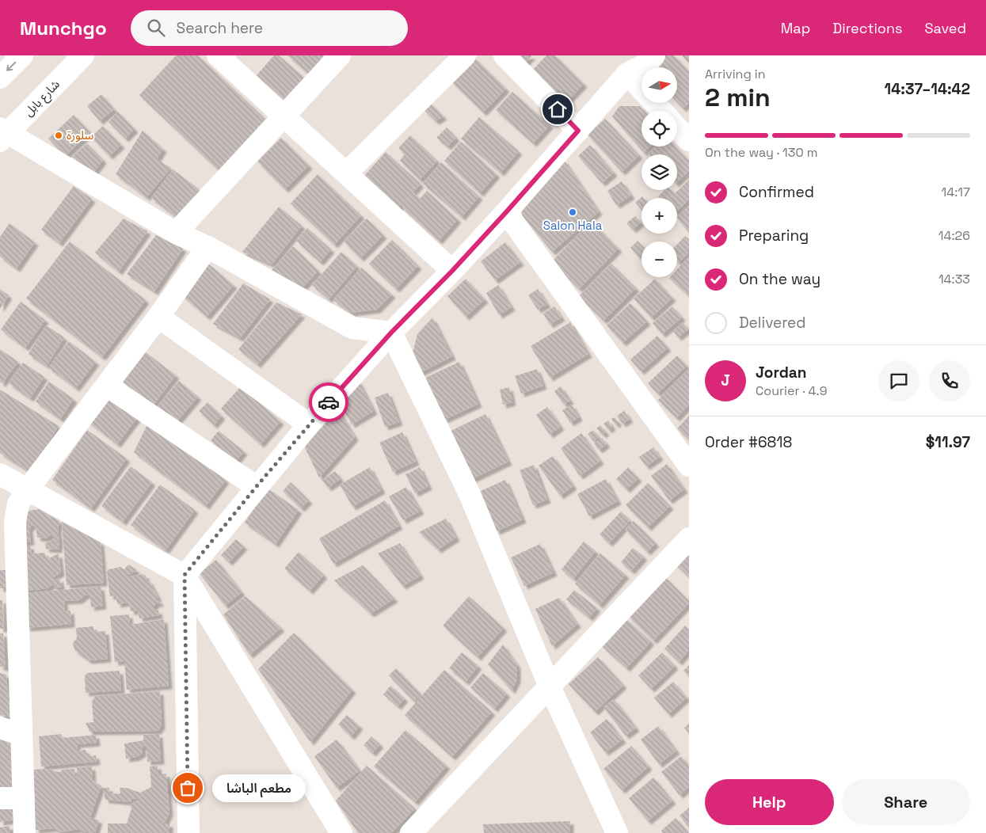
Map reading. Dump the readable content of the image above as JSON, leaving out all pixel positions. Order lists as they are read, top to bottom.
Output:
{
  "streets": {
    "street": ["شارع بابل"]
  },
  "places": ["سلورة", "Salon Hala", "مطعم الباشا"],
  "north": "right",
  "page": {
    "header": "Munchgo",
    "search": "Search here",
    "nav": ["Map", "Directions", "Saved"],
    "heading": ["2 min", "Arriving in", "14:37–14:42"],
    "panel": [
      "Jordan",
      "Courier · 4.9",
      "Order #6818",
      "$11.97"
    ],
    "map_buttons": ["+", "−"],
    "bar": "On the way · 130 m",
    "list": [
      ["Confirmed", "14:17"],
      ["Preparing", "14:26"],
      ["On the way", "14:33"],
      "Delivered"
    ],
    "round": "J",
    "buttons": ["Help", "Share"],
    "bubble": "مطعم الباشا"
  }
}
